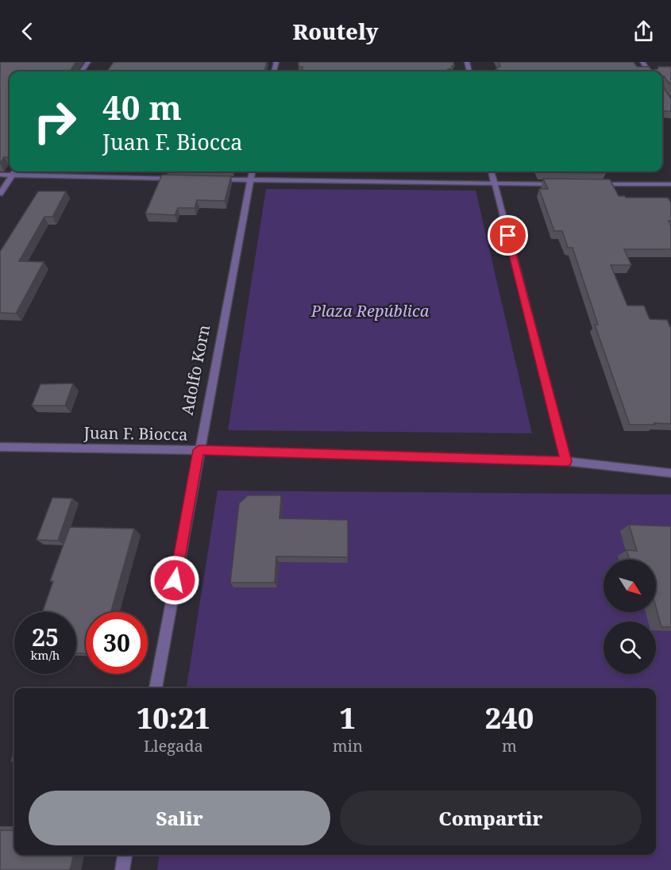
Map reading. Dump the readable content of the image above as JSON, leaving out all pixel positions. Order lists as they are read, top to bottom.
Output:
{
  "streets": {
    "street": ["Adolfo Korn", "Juan F. Biocca"]
  },
  "crossings": [
    ["Adolfo Korn", "Juan F. Biocca"]
  ],
  "parks": ["Plaza República"],
  "north": "bottom right",
  "page": {
    "header": "Routely",
    "turn": ["40 m", "Juan F. Biocca"],
    "speed": "25 km/h",
    "limit": "30",
    "eta": [
      "10:21",
      "Llegada",
      "1",
      "min",
      "240",
      "m"
    ],
    "buttons": ["Salir", "Compartir"]
  }
}
